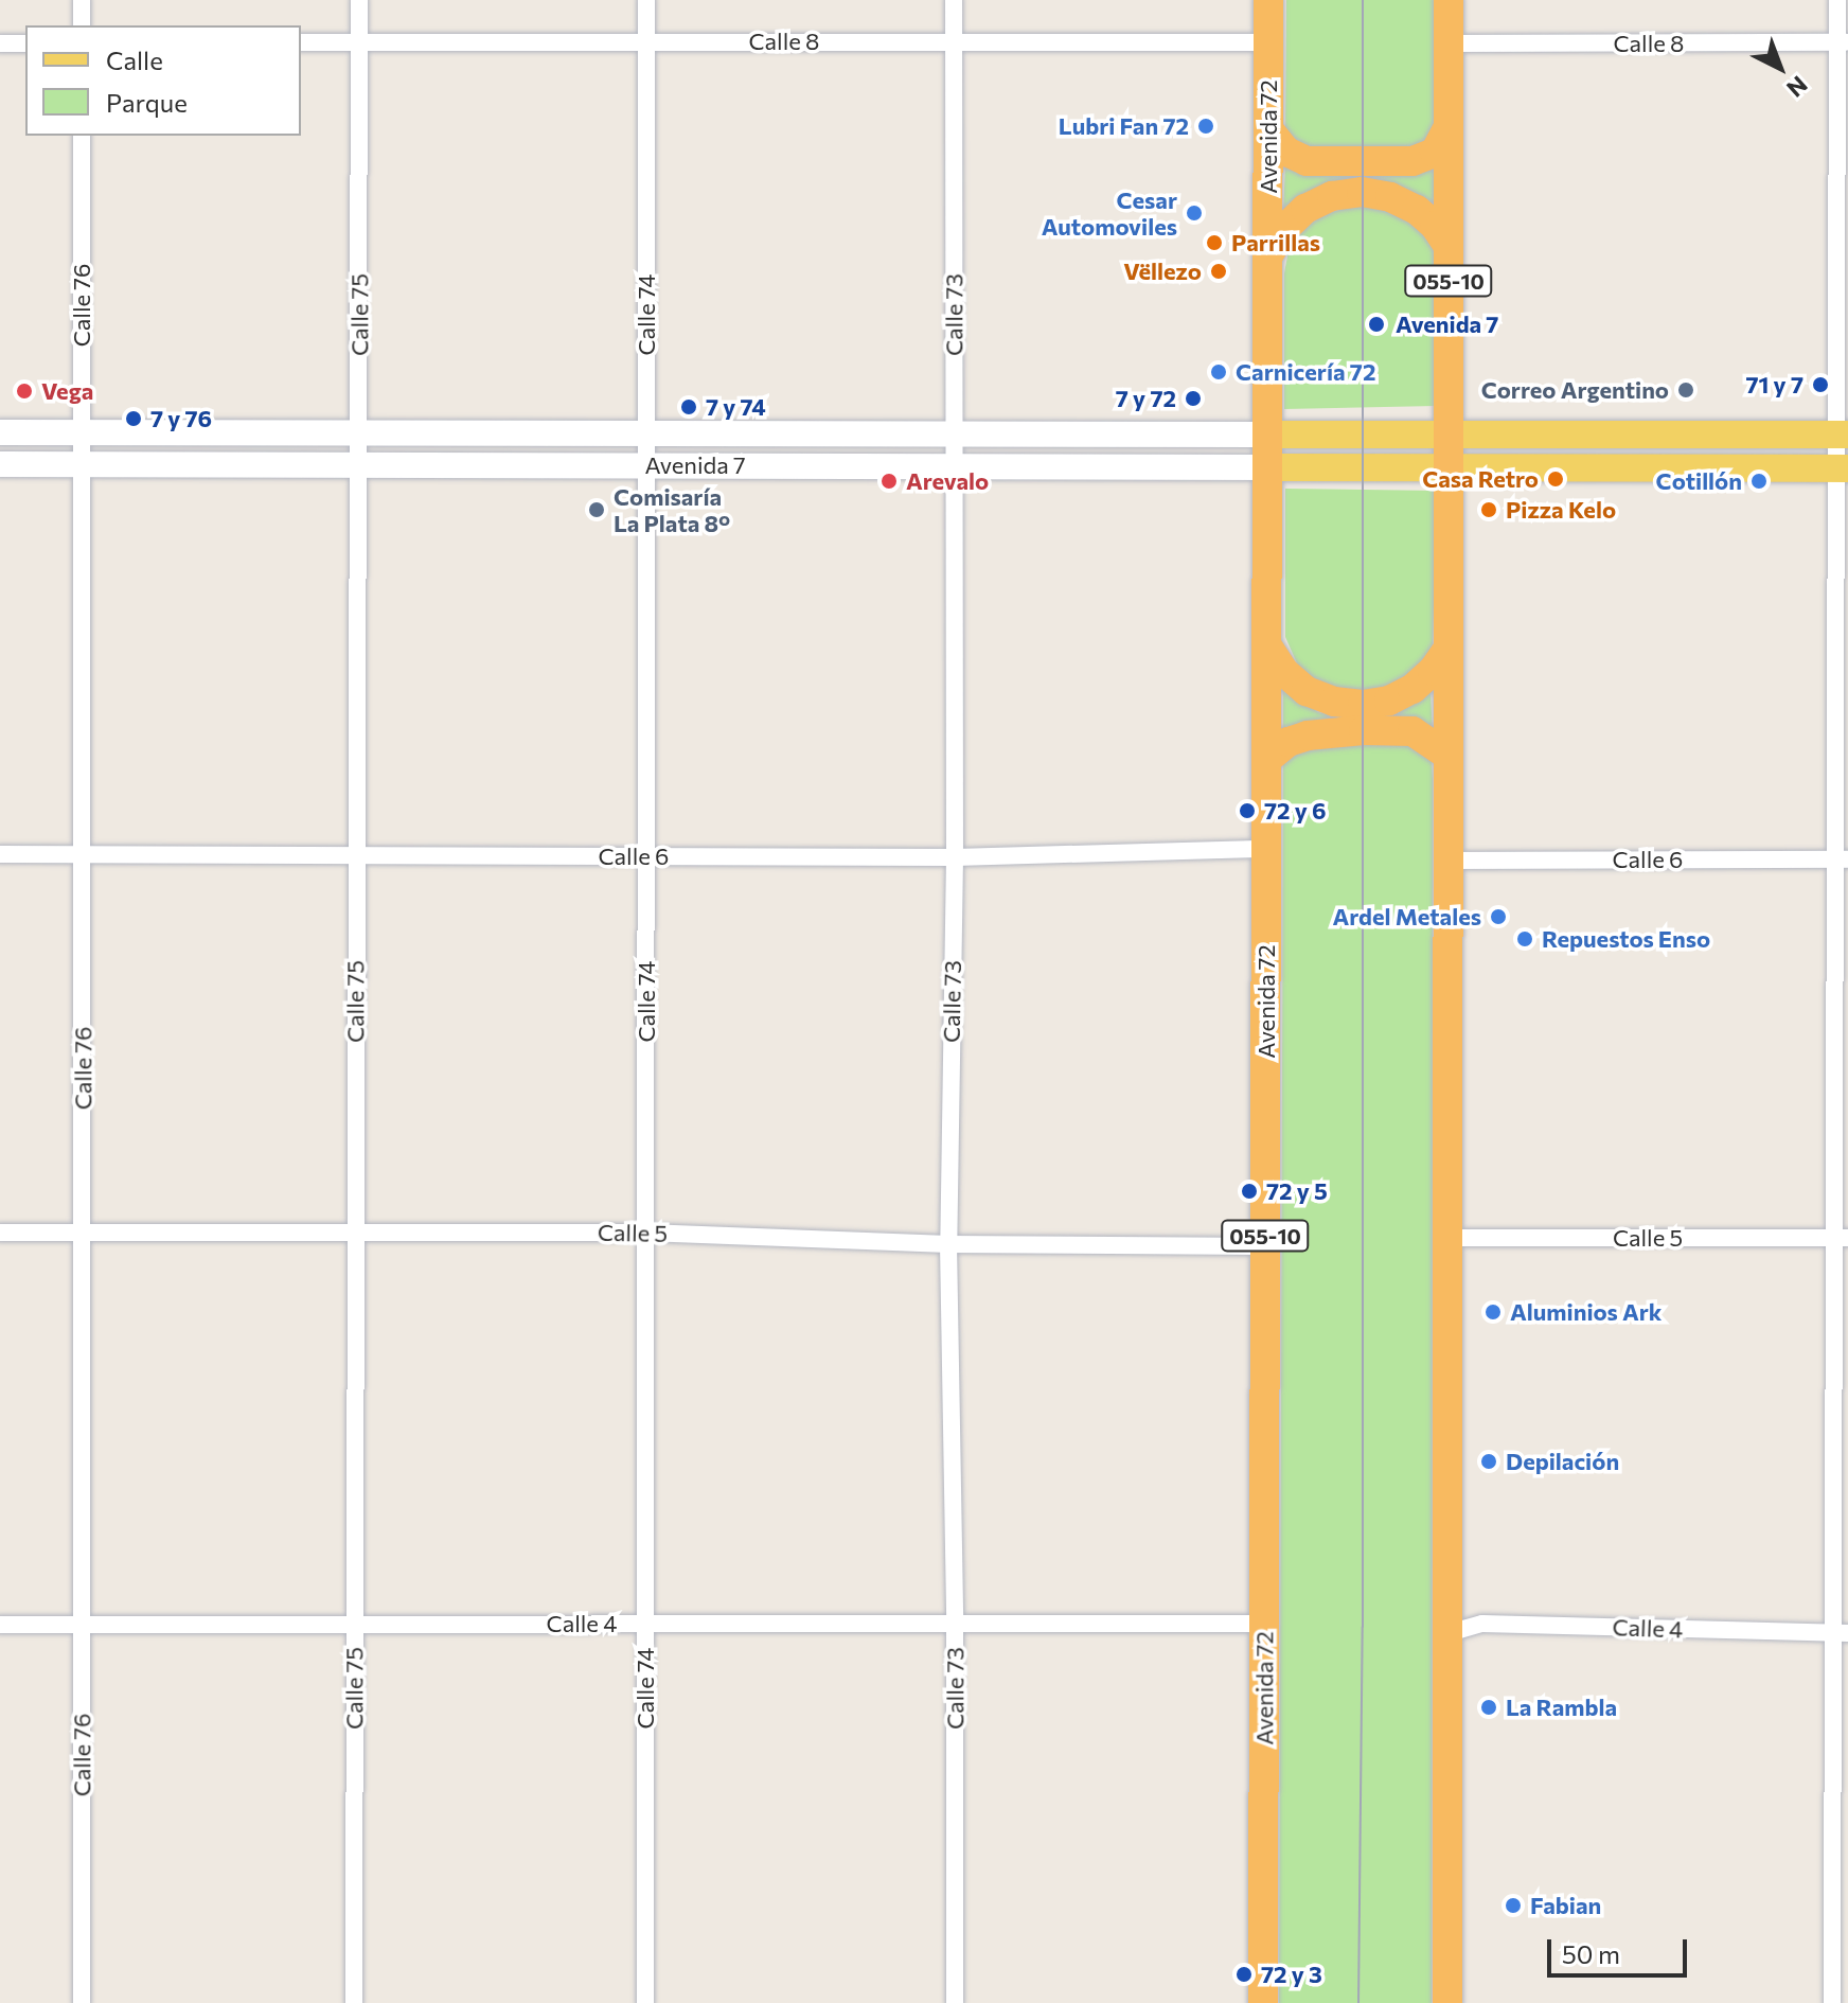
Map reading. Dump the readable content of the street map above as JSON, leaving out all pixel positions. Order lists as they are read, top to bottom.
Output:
{
  "streets": {
    "highway": ["Avenida 72", "055-10"],
    "main road": ["Avenida 7"],
    "street": [
      "Calle 8",
      "Calle 76",
      "Calle 75",
      "Calle 74",
      "Calle 73",
      "Calle 6",
      "Calle 5",
      "Calle 4"
    ]
  },
  "crossings": [
    ["Calle 8", "Avenida 72"],
    ["Calle 8", "055-10"],
    ["Calle 8", "Calle 75"],
    ["Calle 8", "Calle 74"],
    ["Calle 8", "Calle 73"],
    ["Avenida 72", "Avenida 7"],
    ["Avenida 72", "Calle 6"],
    ["Avenida 72", "Calle 5"],
    ["Avenida 72", "Calle 4"],
    ["055-10", "Avenida 7"],
    ["055-10", "Calle 6"],
    ["055-10", "Calle 5"],
    ["055-10", "Calle 4"],
    ["Calle 76", "Avenida 7"],
    ["Calle 76", "Calle 6"],
    ["Calle 76", "Calle 5"],
    ["Calle 76", "Calle 4"],
    ["Calle 75", "Avenida 7"],
    ["Calle 75", "Calle 6"],
    ["Calle 75", "Calle 5"],
    ["Calle 75", "Calle 4"],
    ["Calle 74", "Avenida 7"],
    ["Calle 74", "Calle 6"],
    ["Calle 74", "Calle 5"],
    ["Calle 74", "Calle 4"],
    ["Calle 73", "Avenida 7"],
    ["Calle 73", "Calle 6"],
    ["Calle 73", "Calle 5"],
    ["Calle 73", "Calle 4"]
  ],
  "places": [
    "Lubri Fan 72",
    "Cesar Automoviles",
    "Parrillas",
    "Vëllezo",
    "Avenida 7",
    "Carnicería 72",
    "71 y 7",
    "Correo Argentino",
    "Vega",
    "7 y 72",
    "7 y 74",
    "7 y 76",
    "Casa Retro",
    "Arevalo",
    "Cotillón",
    "Comisaría La Plata 8°",
    "Pizza Kelo",
    "72 y 6",
    "Ardel Metales",
    "Repuestos Enso",
    "72 y 5",
    "Aluminios Ark",
    "Depilación",
    "La Rambla",
    "Fabian",
    "72 y 3"
  ],
  "legend": ["Calle", "Parque"],
  "scale_bar": "50 m",
  "north": "bottom right"
}
